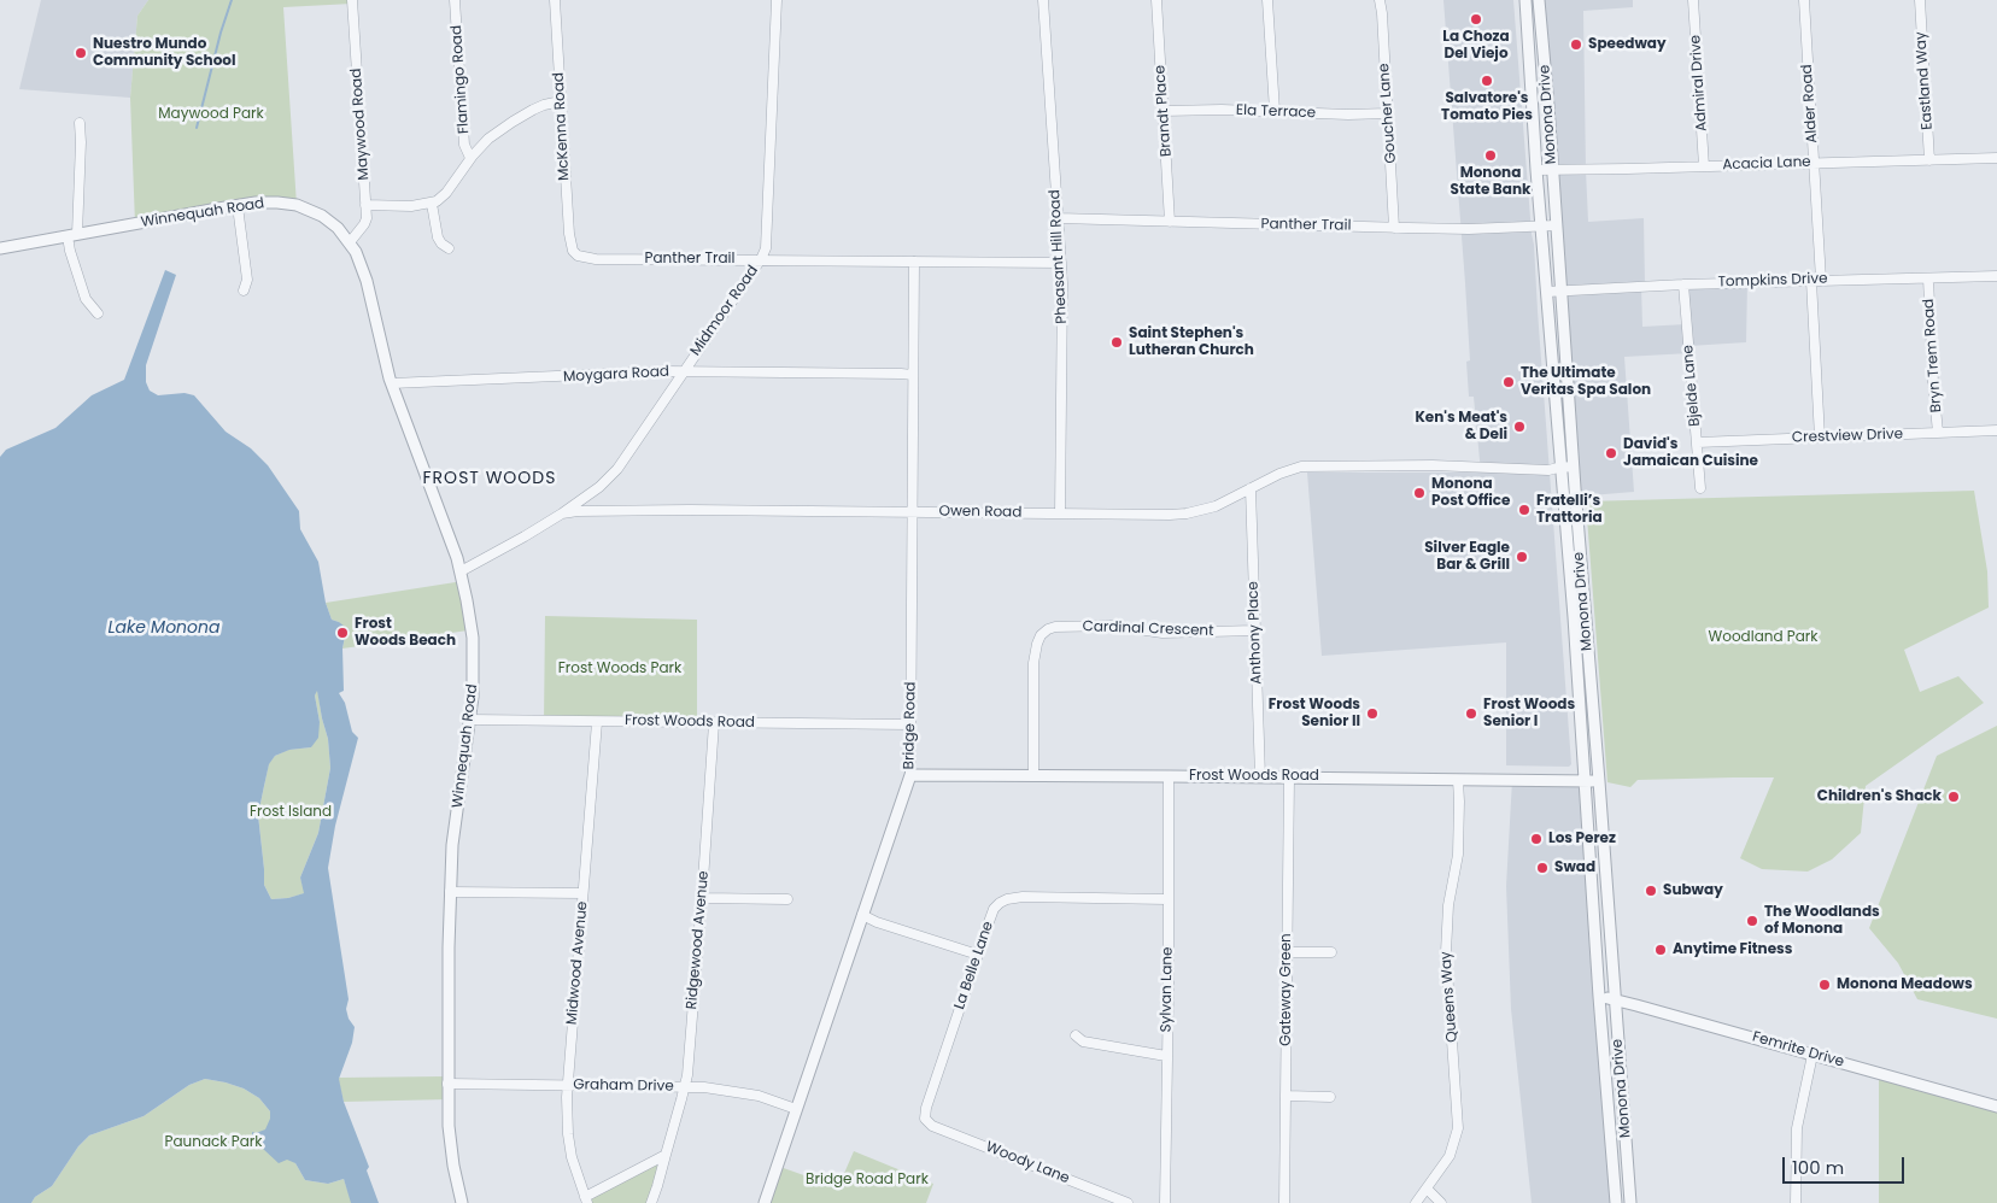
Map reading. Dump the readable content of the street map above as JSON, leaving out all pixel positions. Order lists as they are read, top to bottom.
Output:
{
  "streets": {
    "street": [
      "Flamingo Road",
      "Eastland Way",
      "Admiral Drive",
      "Alder Road",
      "Brandt Place",
      "Ela Terrace",
      "Goucher Lane",
      "Monona Drive",
      "Maywood Road",
      "McKenna Road",
      "Acacia Lane",
      "Winnequah Road",
      "Panther Trail",
      "Pheasant Hill Road",
      "Tompkins Drive",
      "Midmoor Road",
      "Bryn Trem Road",
      "Moygara Road",
      "Bjelde Lane",
      "Crestview Drive",
      "Owen Road",
      "Cardinal Crescent",
      "Anthony Place",
      "Frost Woods Road",
      "Bridge Road",
      "Ridgewood Avenue",
      "Midwood Avenue",
      "La Belle Lane",
      "Sylvan Lane",
      "Gateway Green",
      "Queens Way",
      "Femrite Drive",
      "Graham Drive",
      "Woody Lane"
    ]
  },
  "crossings": [
    ["Eastland Way", "Acacia Lane"],
    ["Admiral Drive", "Acacia Lane"],
    ["Alder Road", "Acacia Lane"],
    ["Alder Road", "Tompkins Drive"],
    ["Alder Road", "Crestview Drive"],
    ["Brandt Place", "Ela Terrace"],
    ["Brandt Place", "Panther Trail"],
    ["Ela Terrace", "Goucher Lane"],
    ["Goucher Lane", "Panther Trail"],
    ["Monona Drive", "Acacia Lane"],
    ["Monona Drive", "Panther Trail"],
    ["Monona Drive", "Tompkins Drive"],
    ["Monona Drive", "Owen Road"],
    ["Monona Drive", "Frost Woods Road"],
    ["Monona Drive", "Femrite Drive"],
    ["Maywood Road", "Winnequah Road"],
    ["McKenna Road", "Panther Trail"],
    ["Winnequah Road", "Moygara Road"],
    ["Winnequah Road", "Owen Road"],
    ["Winnequah Road", "Frost Woods Road"],
    ["Winnequah Road", "Graham Drive"],
    ["Panther Trail", "Pheasant Hill Road"],
    ["Panther Trail", "Midmoor Road"],
    ["Panther Trail", "Bridge Road"],
    ["Pheasant Hill Road", "Owen Road"],
    ["Tompkins Drive", "Bryn Trem Road"],
    ["Tompkins Drive", "Bjelde Lane"],
    ["Midmoor Road", "Moygara Road"],
    ["Midmoor Road", "Owen Road"],
    ["Bryn Trem Road", "Crestview Drive"],
    ["Moygara Road", "Bridge Road"],
    ["Bjelde Lane", "Crestview Drive"],
    ["Owen Road", "Anthony Place"],
    ["Owen Road", "Bridge Road"],
    ["Cardinal Crescent", "Anthony Place"],
    ["Cardinal Crescent", "Frost Woods Road"],
    ["Anthony Place", "Frost Woods Road"],
    ["Frost Woods Road", "Bridge Road"],
    ["Frost Woods Road", "Ridgewood Avenue"],
    ["Frost Woods Road", "Midwood Avenue"],
    ["Frost Woods Road", "Sylvan Lane"],
    ["Frost Woods Road", "Gateway Green"],
    ["Frost Woods Road", "Queens Way"],
    ["Bridge Road", "Graham Drive"],
    ["Ridgewood Avenue", "Graham Drive"],
    ["Midwood Avenue", "Graham Drive"],
    ["La Belle Lane", "Sylvan Lane"],
    ["La Belle Lane", "Woody Lane"]
  ],
  "districts": ["FROST WOODS"],
  "water": ["Lake Monona"],
  "parks": [
    "Maywood Park",
    "Woodland Park",
    "Frost Woods Park",
    "Frost Island",
    "Paunack Park",
    "Bridge Road Park"
  ],
  "places": [
    "La Choza Del Viejo",
    "Speedway",
    "Nuestro Mundo Community School",
    "Salvatore's Tomato Pies",
    "Monona State Bank",
    "Saint Stephen's Lutheran Church",
    "The Ultimate Veritas Spa Salon",
    "Ken's Meat's & Deli",
    "David's Jamaican Cuisine",
    "Monona Post Office",
    "Fratelli’s Trattoria",
    "Silver Eagle Bar & Grill",
    "Frost Woods Beach",
    "Frost Woods Senior II",
    "Frost Woods Senior I",
    "Children's Shack",
    "Los Perez",
    "Swad",
    "Subway",
    "The Woodlands of Monona",
    "Anytime Fitness",
    "Monona Meadows"
  ],
  "scale_bar": "100 m"
}
